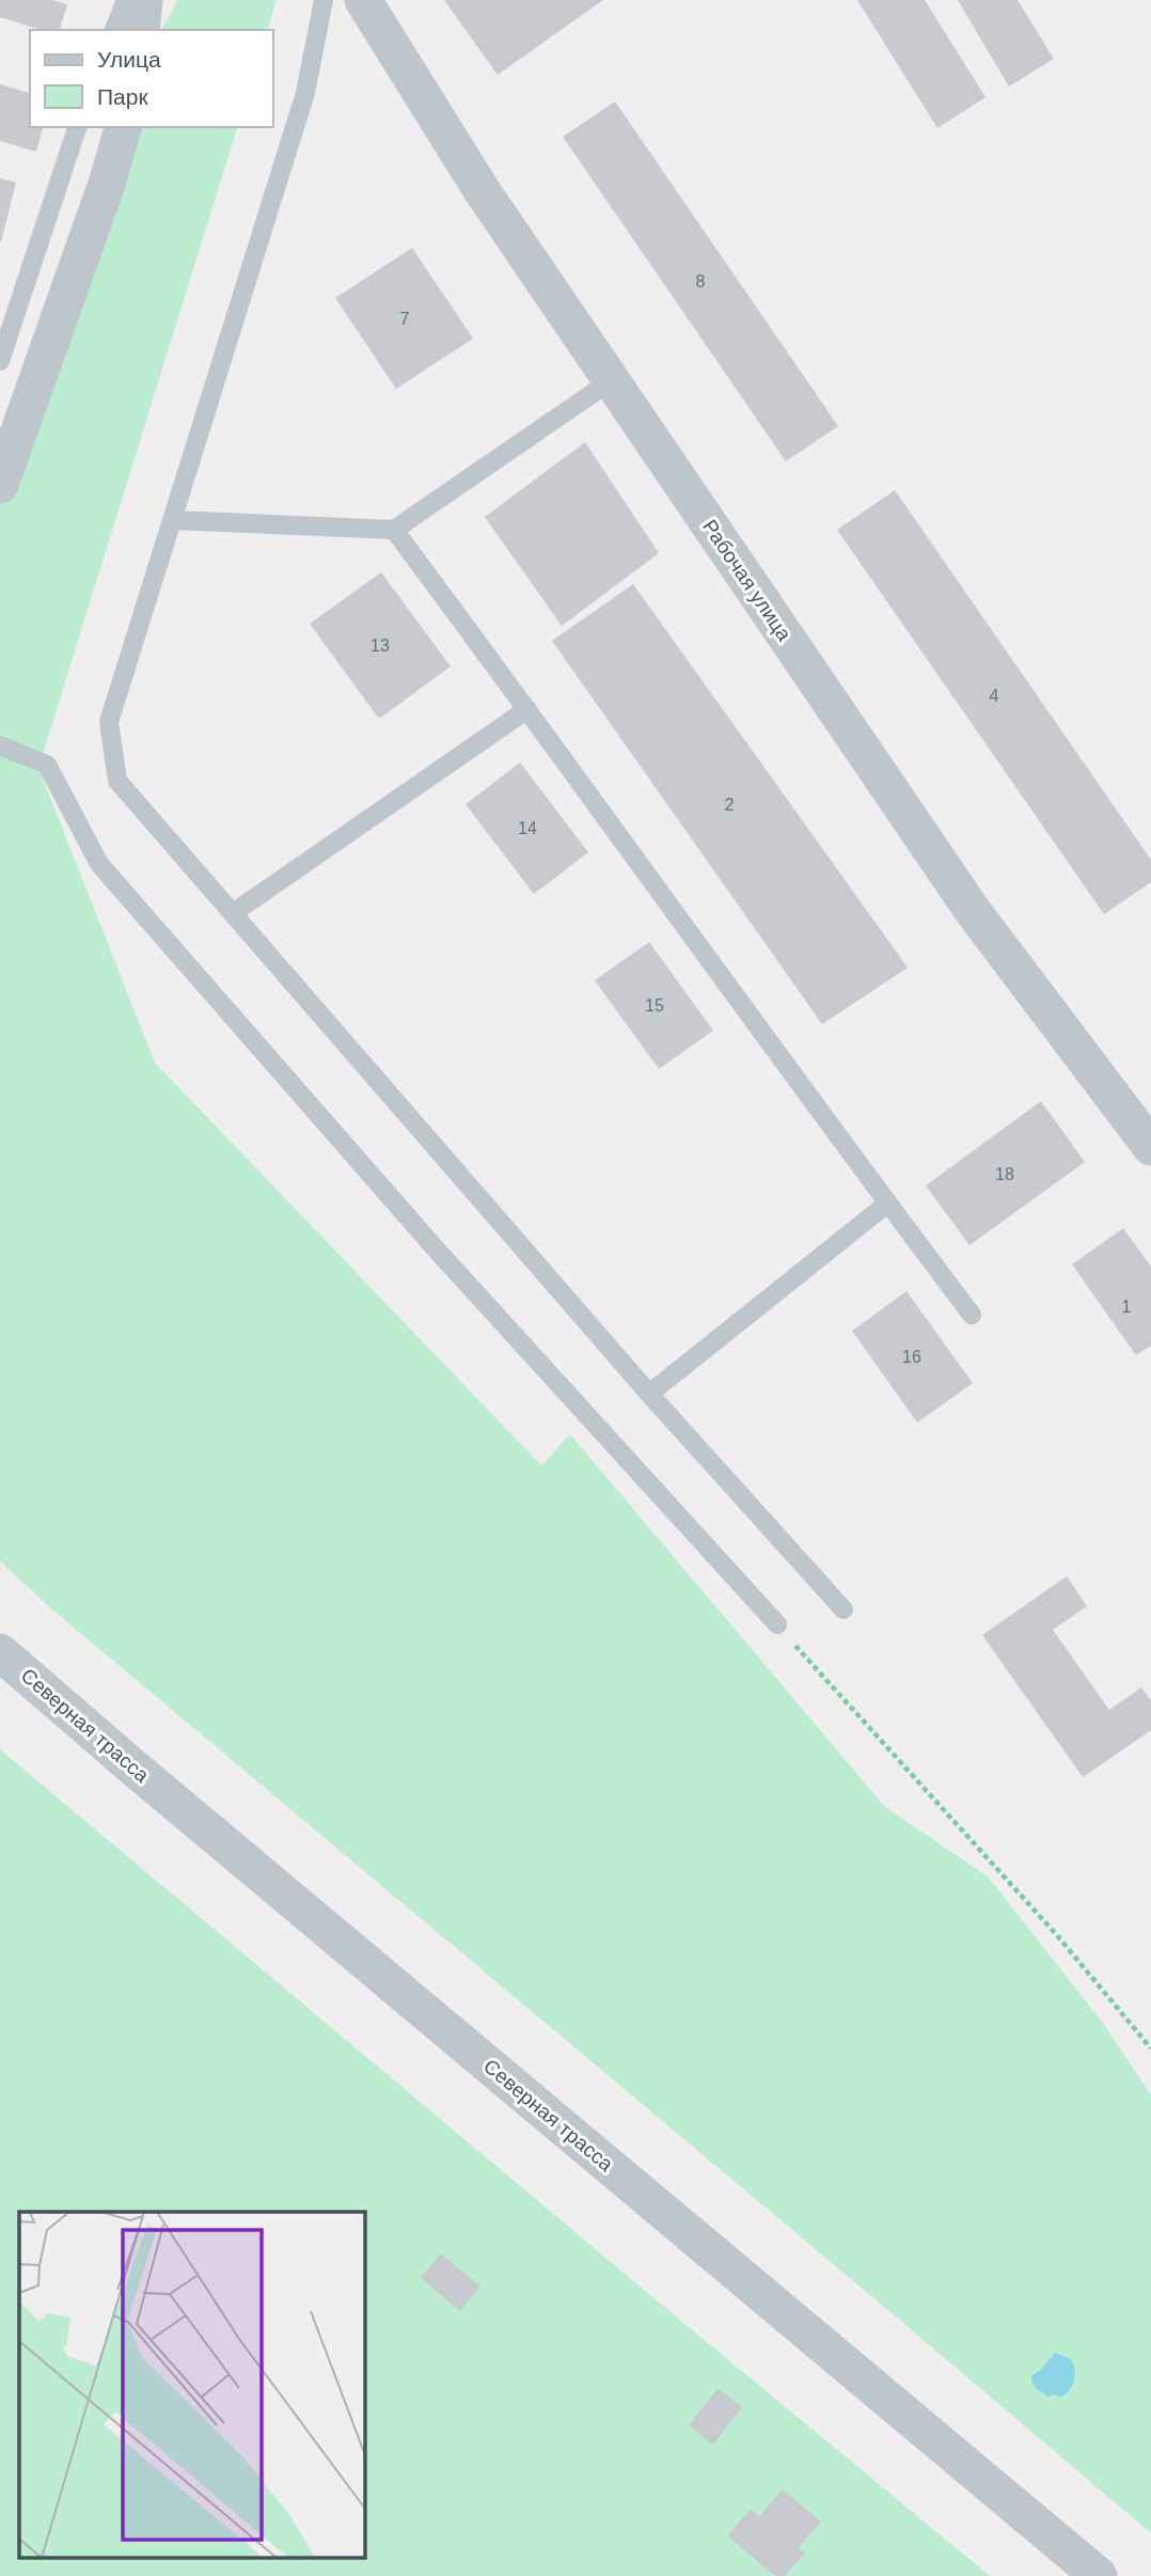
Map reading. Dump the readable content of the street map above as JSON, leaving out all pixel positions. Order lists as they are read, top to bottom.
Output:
{
  "streets": {
    "street": ["Рабочая улица", "Северная трасса"]
  },
  "house_numbers": [
    "8",
    "7",
    "13",
    "4",
    "2",
    "14",
    "15",
    "18",
    "1",
    "16"
  ],
  "legend": ["Улица", "Парк"]
}
